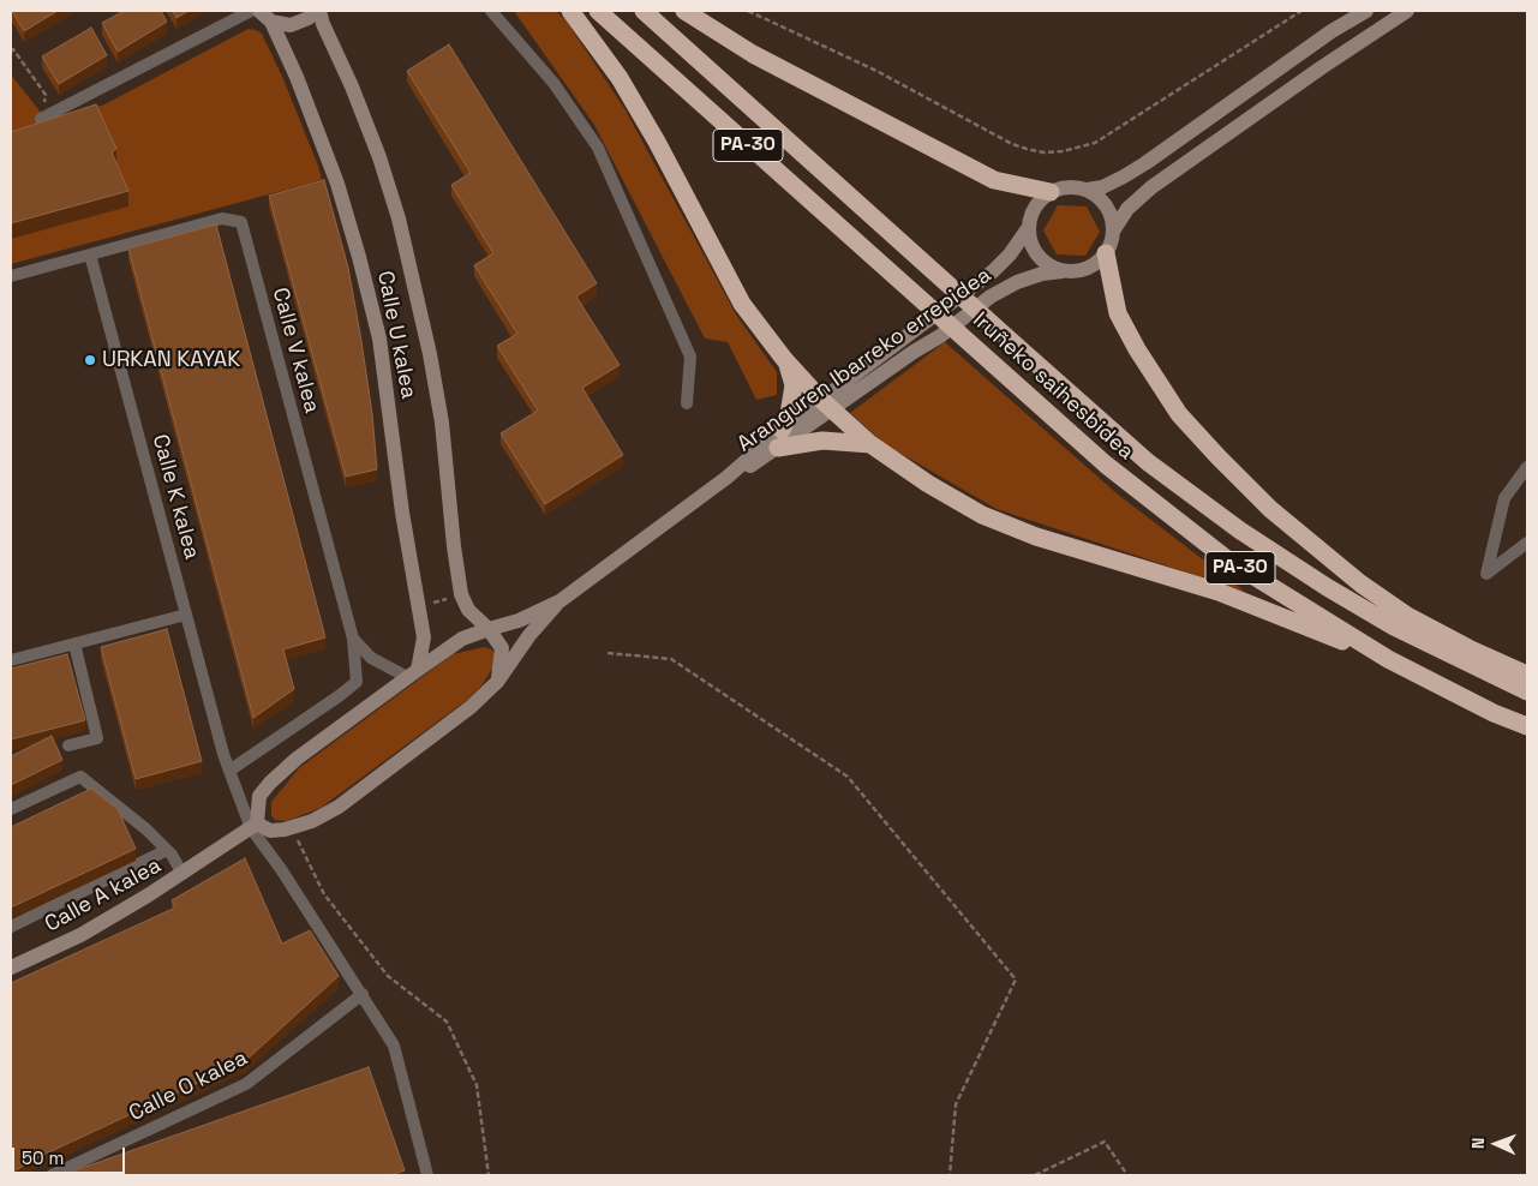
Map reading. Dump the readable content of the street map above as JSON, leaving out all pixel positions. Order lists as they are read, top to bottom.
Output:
{
  "streets": {
    "highway": ["PA-30", "Iruñeko saihesbidea"],
    "street": [
      "Calle U kalea",
      "Calle V kalea",
      "Aranguren Ibarreko errepidea",
      "Calle K kalea",
      "Calle A kalea",
      "Calle O kalea"
    ]
  },
  "crossings": [
    ["Calle U kalea", "Aranguren Ibarreko errepidea"],
    ["Calle V kalea", "Calle K kalea"],
    ["Aranguren Ibarreko errepidea", "Calle K kalea"],
    ["Aranguren Ibarreko errepidea", "Calle A kalea"],
    ["Calle K kalea", "Calle A kalea"]
  ],
  "places": ["URKAN KAYAK"],
  "scale_bar": "50 m",
  "north": "left"
}
